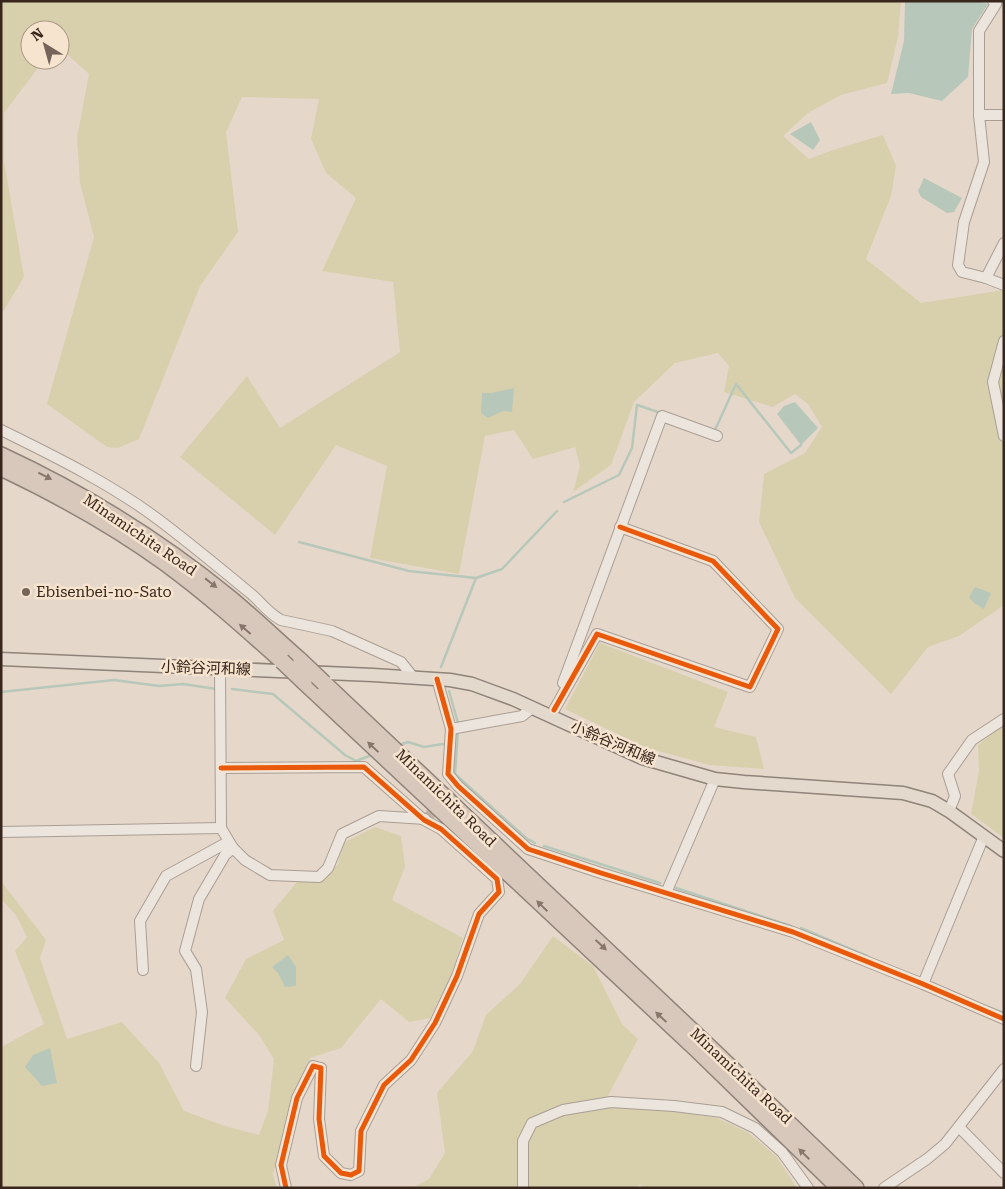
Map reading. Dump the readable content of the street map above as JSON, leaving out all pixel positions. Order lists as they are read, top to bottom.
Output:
{
  "streets": {
    "highway": ["Minamichita Road"],
    "main road": ["小鈴谷河和線"]
  },
  "places": ["Ebisenbei-no-Sato"],
  "north": "top left"
}
